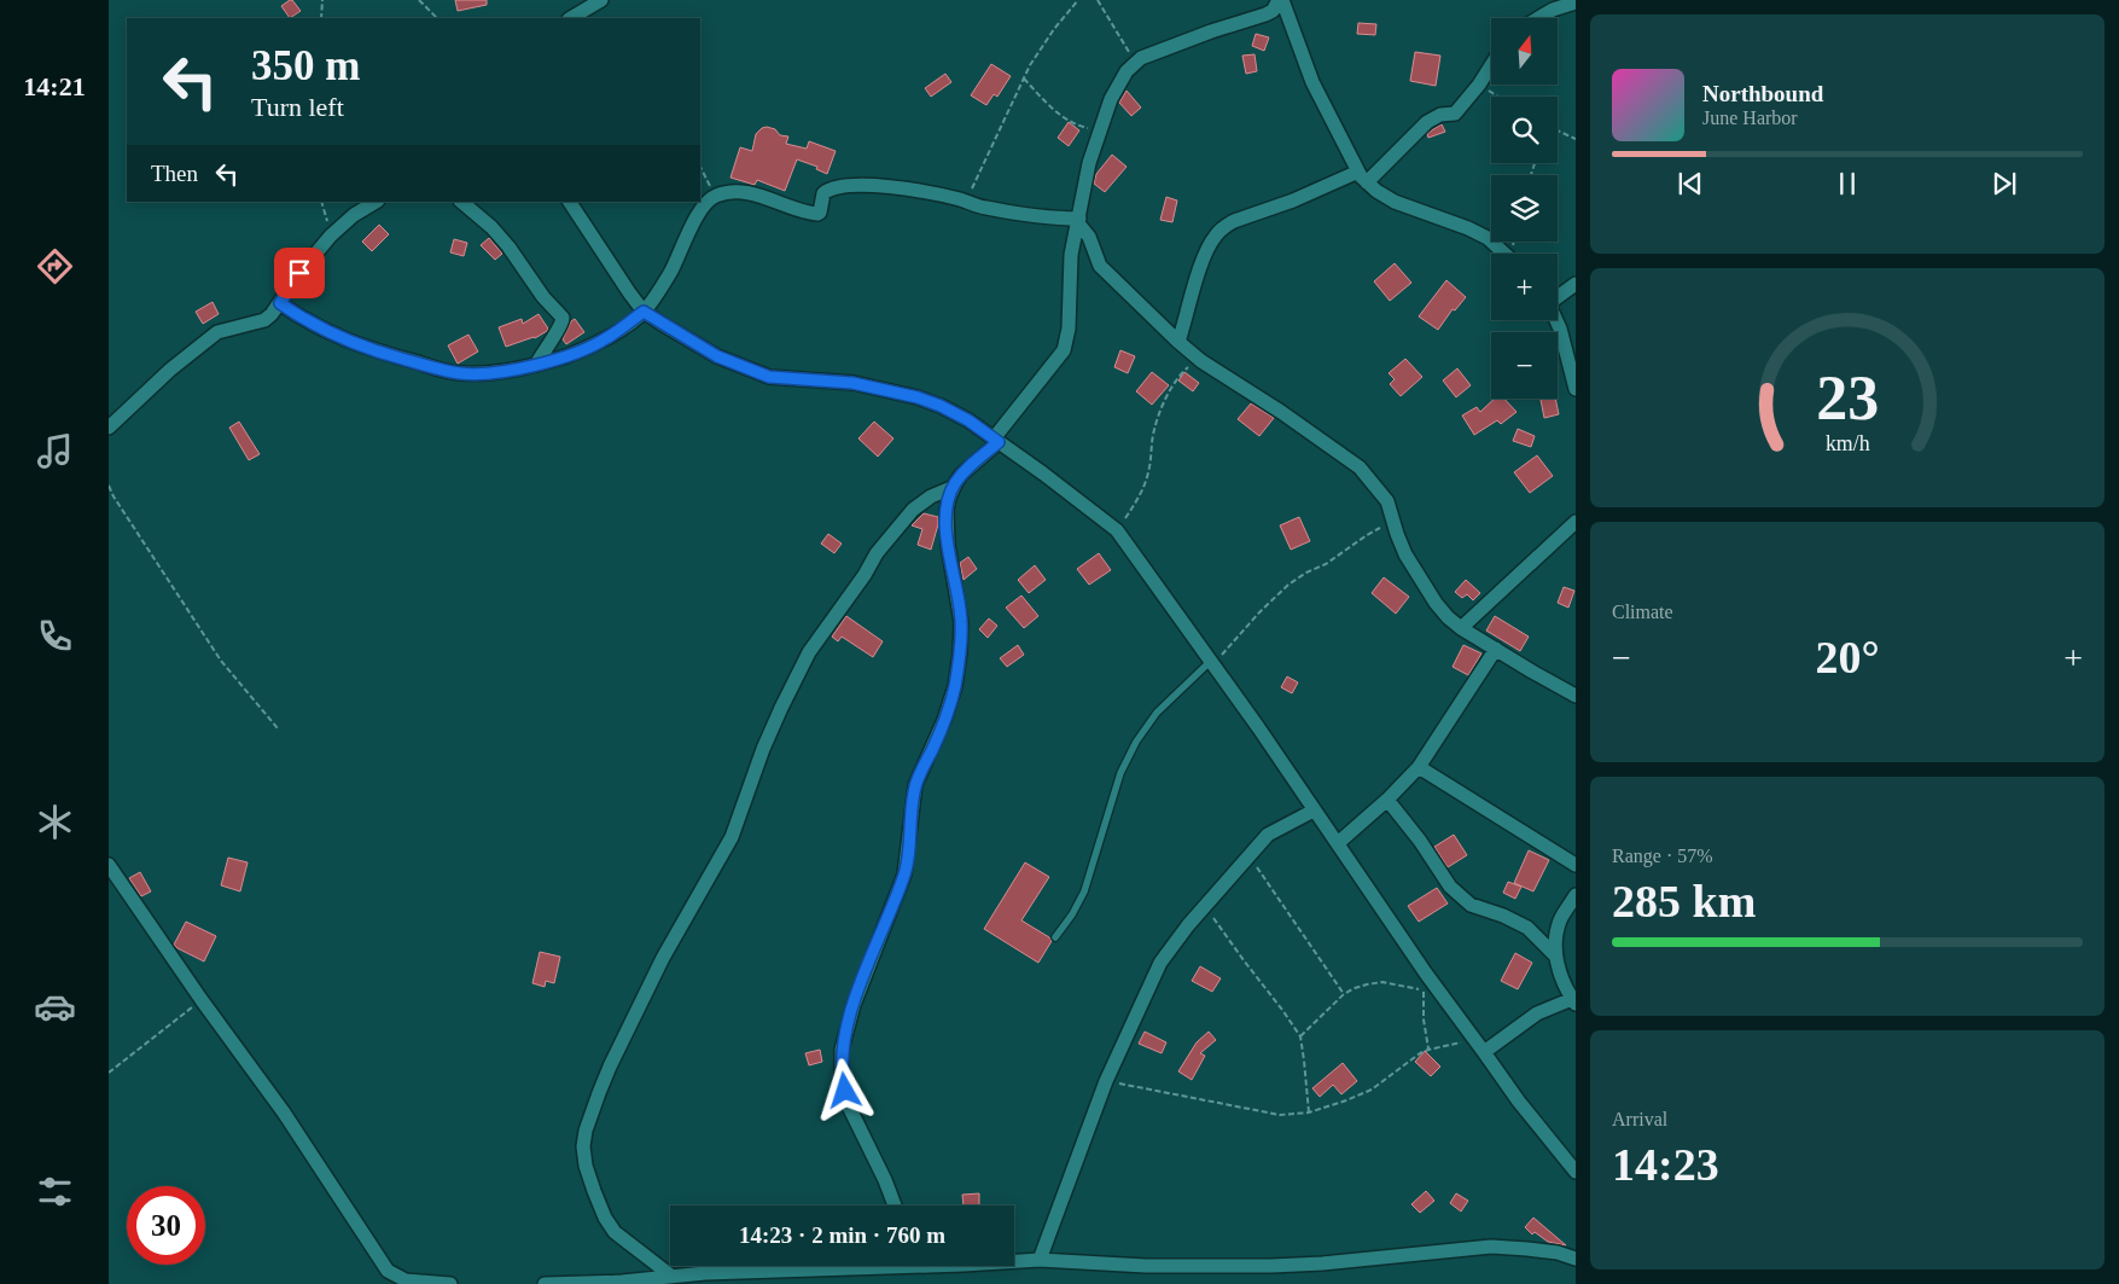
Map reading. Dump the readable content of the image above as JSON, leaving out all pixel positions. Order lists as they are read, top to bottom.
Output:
{
  "north": "top",
  "page": {
    "tabs": "14:21",
    "map_buttons": ["+", "−"],
    "turn": ["350 m", "Turn left"],
    "song": ["Northbound", "June Harbor"],
    "then": "Then",
    "tile": [
      "Climate",
      ["Range · 57%", "285 km"],
      ["Arrival", "14:23"]
    ],
    "heat": ["−", "20°", "+"],
    "limit": "30",
    "trip": "14:23 · 2 min · 760 m",
    "gauge": ["23", "km/h"]
  }
}
